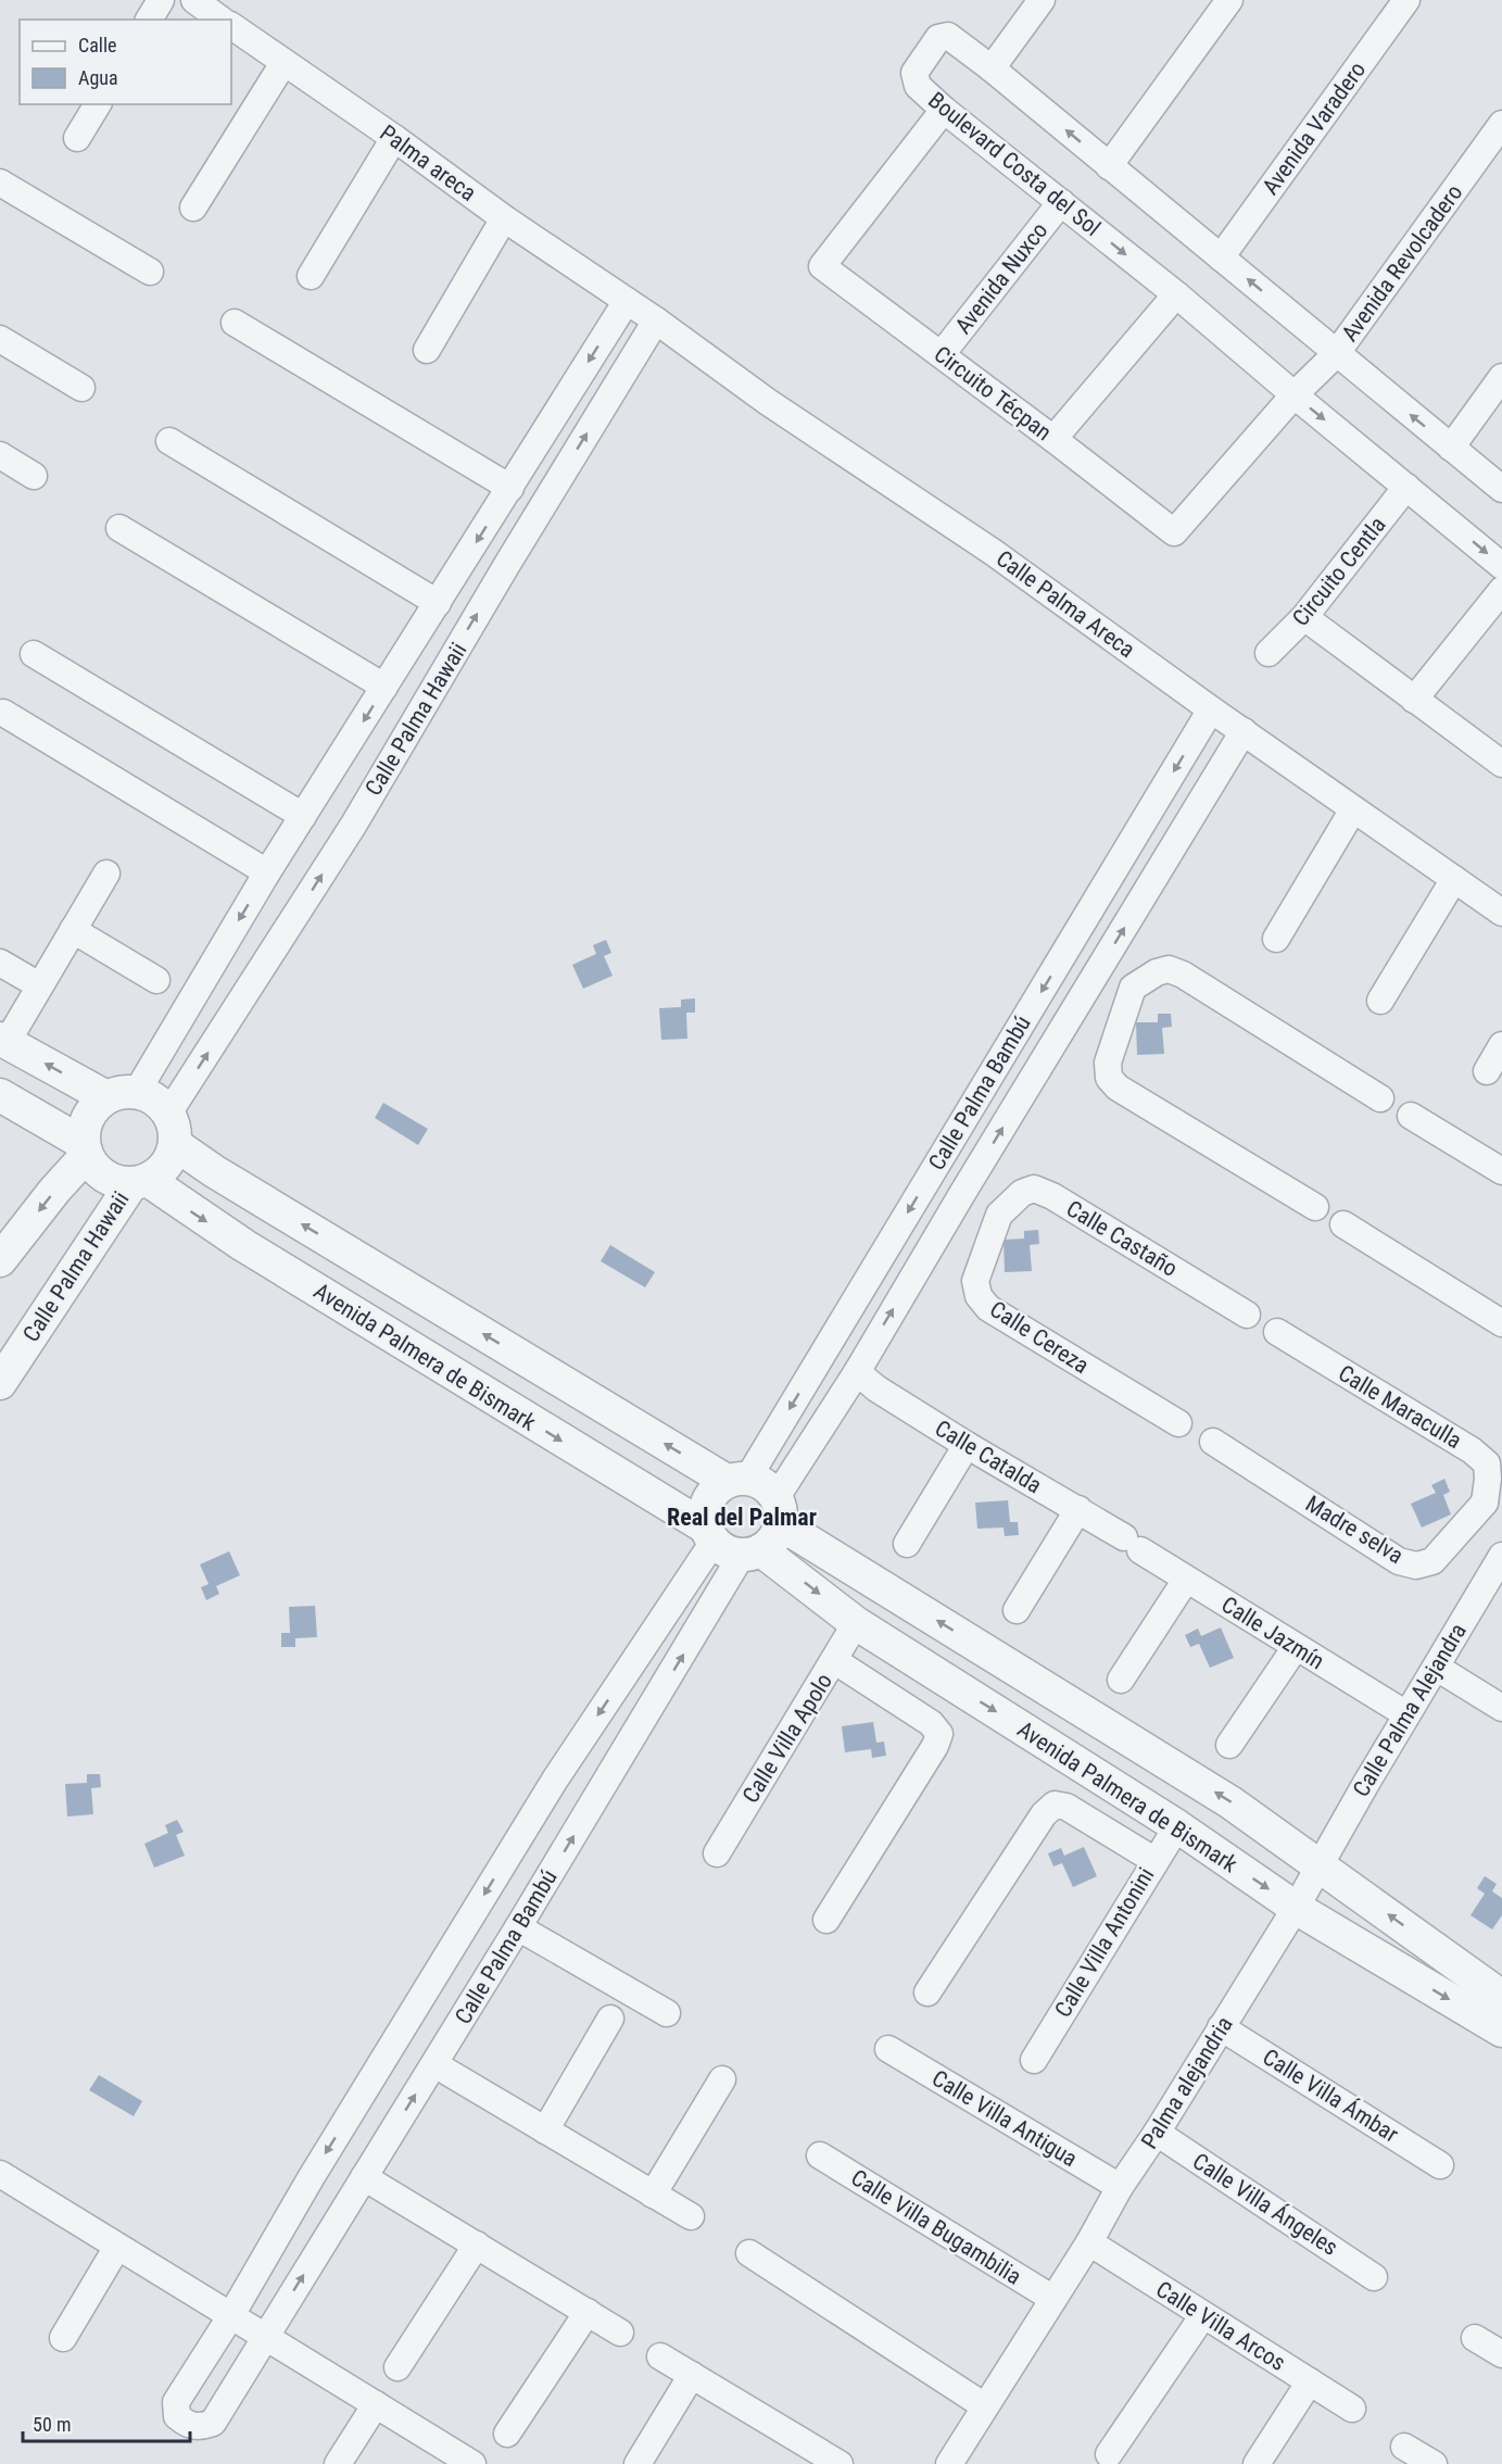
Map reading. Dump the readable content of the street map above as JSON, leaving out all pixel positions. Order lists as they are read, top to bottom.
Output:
{
  "streets": {
    "street": [
      "Avenida Varadero",
      "Palma areca",
      "Boulevard Costa del Sol",
      "Avenida Revolcadero",
      "Avenida Nuxco",
      "Circuito Técpan",
      "Circuito Centla",
      "Calle Palma Areca",
      "Calle Palma Hawaii",
      "Calle Palma Bambú",
      "Calle Castaño",
      "Calle Cereza",
      "Avenida Palmera de Bismark",
      "Calle Maraculla",
      "Calle Catalda",
      "Madre selva",
      "Calle Jazmín",
      "Calle Palma Alejandra",
      "Calle Villa Apolo",
      "Calle Villa Antonini",
      "Palma alejandria",
      "Calle Villa Ámbar",
      "Calle Villa Antigua",
      "Calle Villa Ángeles",
      "Calle Villa Bugambilia",
      "Calle Villa Arcos"
    ]
  },
  "crossings": [
    ["Avenida Varadero", "Boulevard Costa del Sol"],
    ["Palma areca", "Calle Palma Areca"],
    ["Palma areca", "Calle Palma Hawaii"],
    ["Boulevard Costa del Sol", "Avenida Revolcadero"],
    ["Boulevard Costa del Sol", "Avenida Nuxco"],
    ["Boulevard Costa del Sol", "Circuito Técpan"],
    ["Boulevard Costa del Sol", "Circuito Centla"],
    ["Avenida Revolcadero", "Circuito Técpan"],
    ["Avenida Nuxco", "Circuito Técpan"],
    ["Calle Palma Areca", "Calle Palma Hawaii"],
    ["Calle Palma Areca", "Calle Palma Bambú"],
    ["Calle Palma Hawaii", "Avenida Palmera de Bismark"],
    ["Calle Palma Bambú", "Avenida Palmera de Bismark"],
    ["Calle Palma Bambú", "Calle Catalda"],
    ["Calle Castaño", "Calle Cereza"],
    ["Avenida Palmera de Bismark", "Calle Palma Alejandra"],
    ["Avenida Palmera de Bismark", "Calle Villa Apolo"],
    ["Avenida Palmera de Bismark", "Calle Villa Antonini"],
    ["Avenida Palmera de Bismark", "Palma alejandria"],
    ["Calle Maraculla", "Madre selva"],
    ["Calle Catalda", "Calle Jazmín"],
    ["Calle Jazmín", "Calle Palma Alejandra"],
    ["Calle Palma Alejandra", "Palma alejandria"],
    ["Palma alejandria", "Calle Villa Ámbar"],
    ["Palma alejandria", "Calle Villa Antigua"],
    ["Palma alejandria", "Calle Villa Ángeles"],
    ["Palma alejandria", "Calle Villa Bugambilia"],
    ["Palma alejandria", "Calle Villa Arcos"]
  ],
  "districts": ["Real del Palmar"],
  "legend": ["Calle", "Agua"],
  "scale_bar": "50 m"
}
